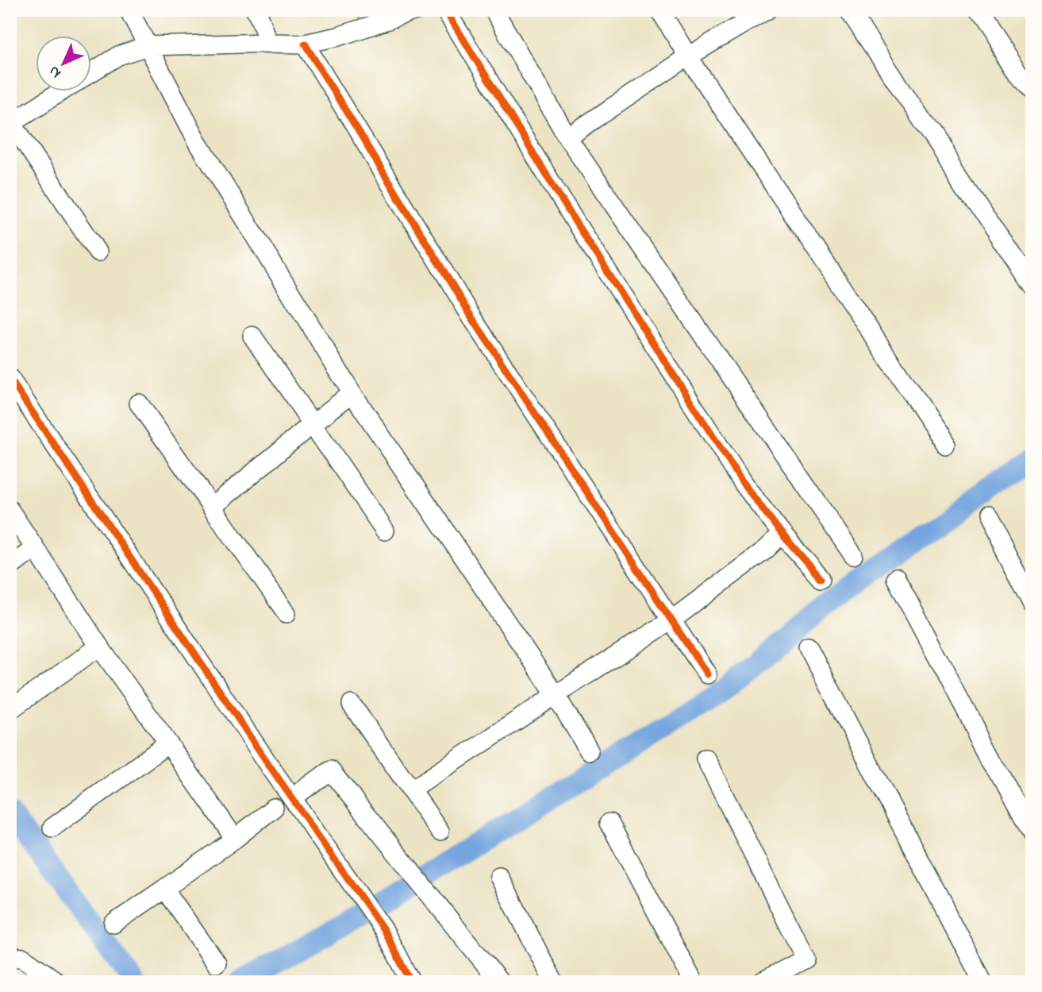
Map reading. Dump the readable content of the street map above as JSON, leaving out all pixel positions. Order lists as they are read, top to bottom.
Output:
{
  "north": "bottom left"
}
